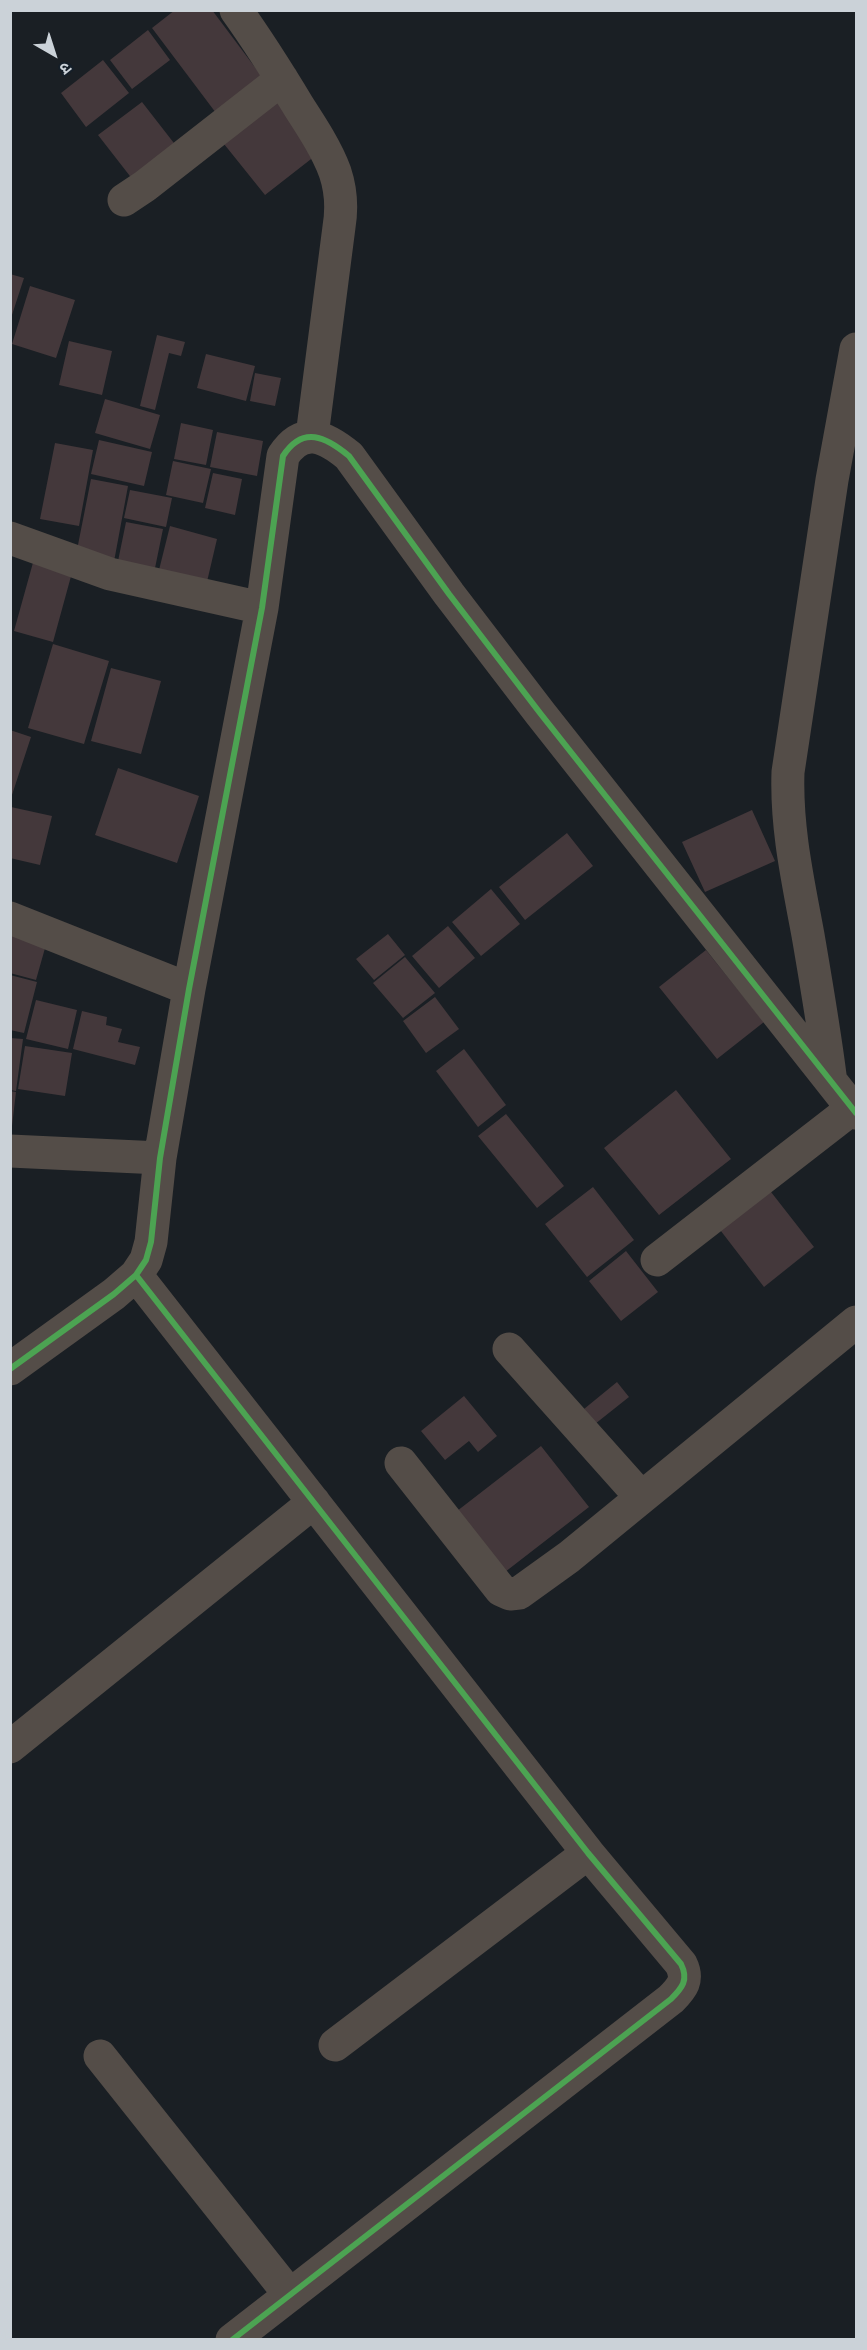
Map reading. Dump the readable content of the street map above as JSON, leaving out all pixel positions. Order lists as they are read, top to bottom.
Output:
{
  "north": "bottom right"
}
